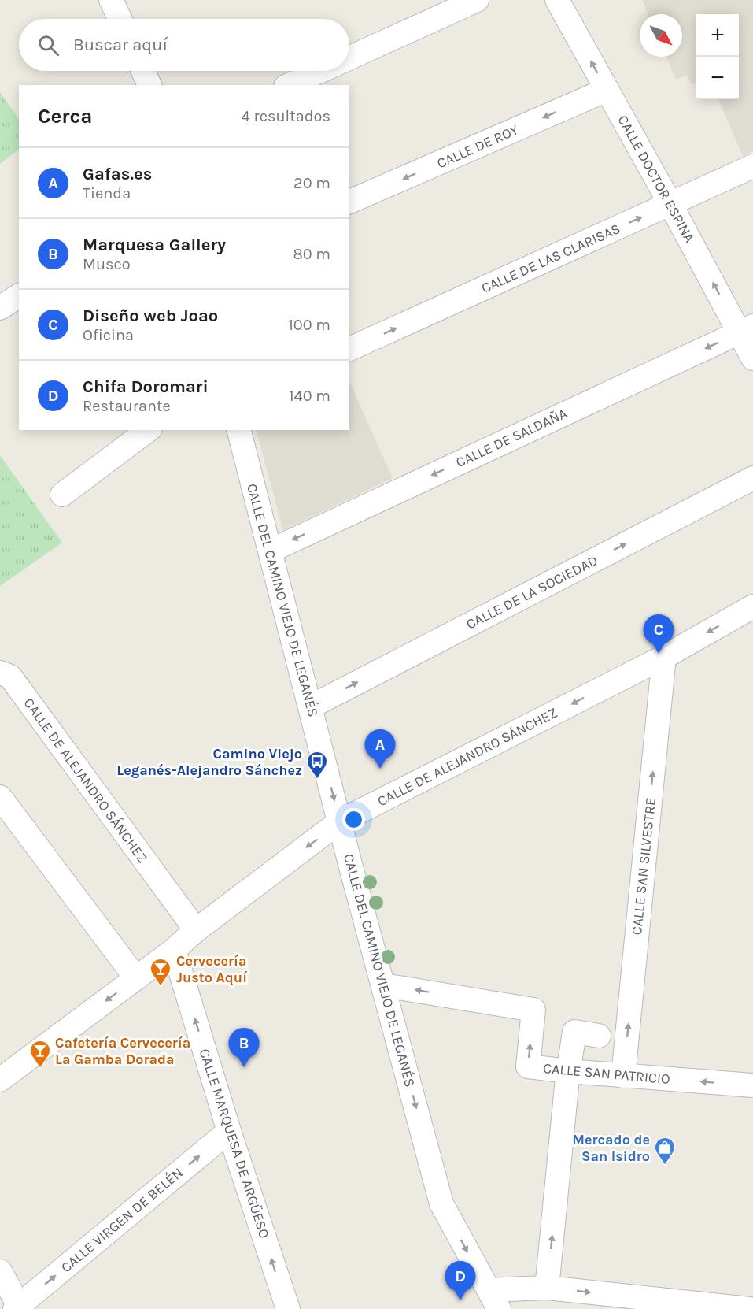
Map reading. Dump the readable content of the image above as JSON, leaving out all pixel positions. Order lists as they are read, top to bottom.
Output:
{
  "streets": {
    "street": [
      "CALLE DE ROY",
      "CALLE DOCTOR ESPINA",
      "CALLE DE LAS CLARISAS",
      "CALLE DE SALDAÑA",
      "CALLE DE LA SOCIEDAD",
      "CALLE DEL CAMINO VIEJO DE LEGANÉS",
      "CALLE DE ALEJANDRO SÁNCHEZ",
      "CALLE SAN SILVESTRE",
      "CALLE SAN PATRICIO",
      "CALLE MARQUESA DE ARGÜESO",
      "CALLE VIRGEN DE BELÉN"
    ]
  },
  "crossings": [
    ["CALLE DE ROY", "CALLE DOCTOR ESPINA"],
    ["CALLE DOCTOR ESPINA", "CALLE DE LAS CLARISAS"],
    ["CALLE DOCTOR ESPINA", "CALLE DE SALDAÑA"],
    ["CALLE DE SALDAÑA", "CALLE DEL CAMINO VIEJO DE LEGANÉS"],
    ["CALLE DE LA SOCIEDAD", "CALLE DEL CAMINO VIEJO DE LEGANÉS"],
    ["CALLE DEL CAMINO VIEJO DE LEGANÉS", "CALLE DE ALEJANDRO SÁNCHEZ"],
    ["CALLE DEL CAMINO VIEJO DE LEGANÉS", "CALLE SAN PATRICIO"],
    ["CALLE DE ALEJANDRO SÁNCHEZ", "CALLE SAN SILVESTRE"],
    ["CALLE DE ALEJANDRO SÁNCHEZ", "CALLE MARQUESA DE ARGÜESO"],
    ["CALLE SAN SILVESTRE", "CALLE SAN PATRICIO"],
    ["CALLE MARQUESA DE ARGÜESO", "CALLE VIRGEN DE BELÉN"]
  ],
  "one_way": [
    "CALLE DOCTOR ESPINA",
    "CALLE DE LAS CLARISAS",
    "CALLE DE SALDAÑA",
    "CALLE DE LA SOCIEDAD",
    "CALLE DE ALEJANDRO SÁNCHEZ",
    "CALLE SAN SILVESTRE",
    "CALLE SAN PATRICIO",
    "CALLE MARQUESA DE ARGÜESO",
    "CALLE VIRGEN DE BELÉN"
  ],
  "places": {
    "bus stop": ["Camino Viejo Leganés-Alejandro Sánchez"],
    "bar": ["Cervecería Justo Aquí", "Cafetería Cervecería La Gamba Dorada"],
    "shop": ["Mercado de San Isidro"]
  },
  "north": "bottom right",
  "page": {
    "map_buttons": ["+", "−"],
    "search": "Buscar aquí",
    "heading": ["Cerca", "4 resultados"],
    "list": [
      {
        "mark": "A",
        "name": "Gafas.es",
        "note": "Tienda",
        "value": "20 m"
      },
      {
        "mark": "B",
        "name": "Marquesa Gallery",
        "note": "Museo",
        "value": "80 m"
      },
      {
        "mark": "C",
        "name": "Diseño web Joao",
        "note": "Oficina",
        "value": "100 m"
      },
      {
        "mark": "D",
        "name": "Chifa Doromari",
        "note": "Restaurante",
        "value": "140 m"
      }
    ],
    "pins": [
      "C",
      "A",
      "B",
      "D"
    ]
  }
}
